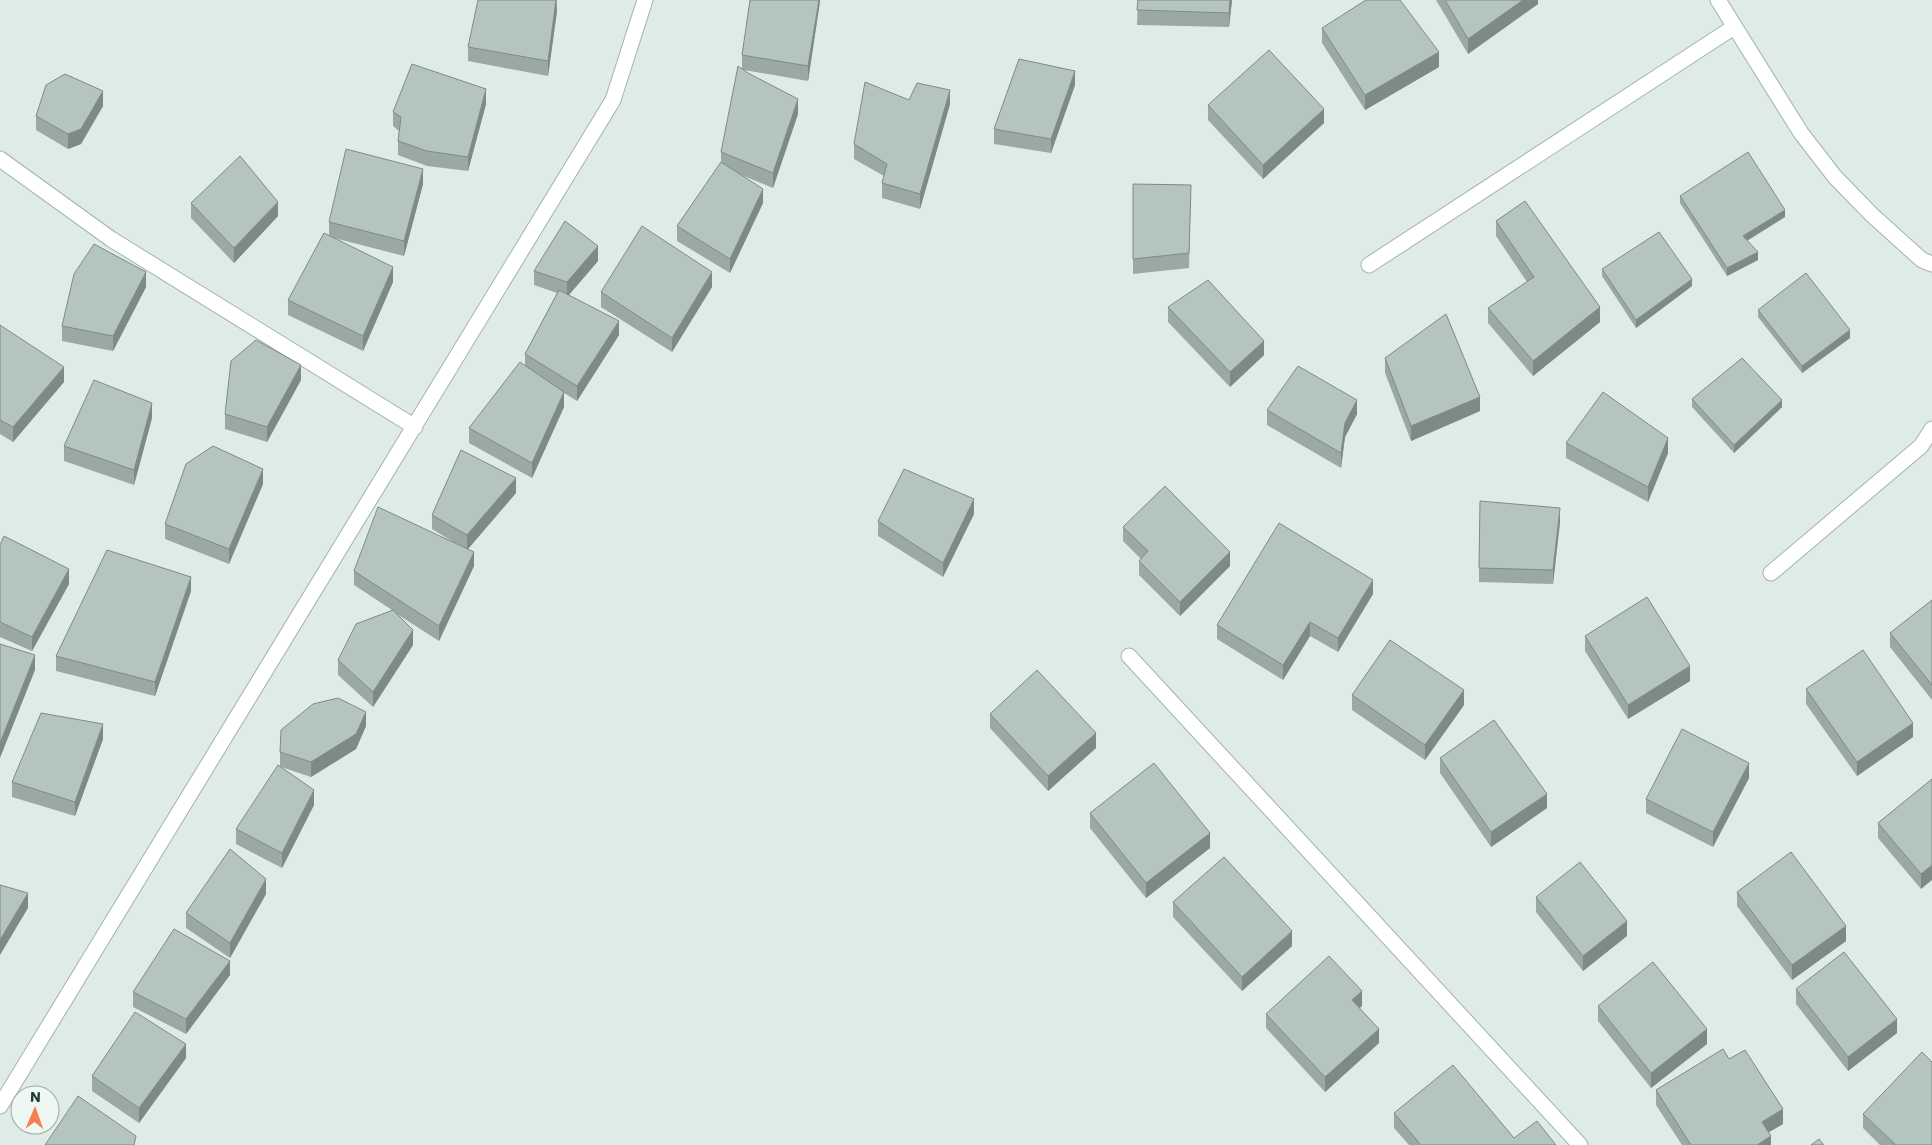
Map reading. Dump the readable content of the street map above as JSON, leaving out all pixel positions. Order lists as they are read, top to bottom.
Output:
{
  "north": "top"
}
